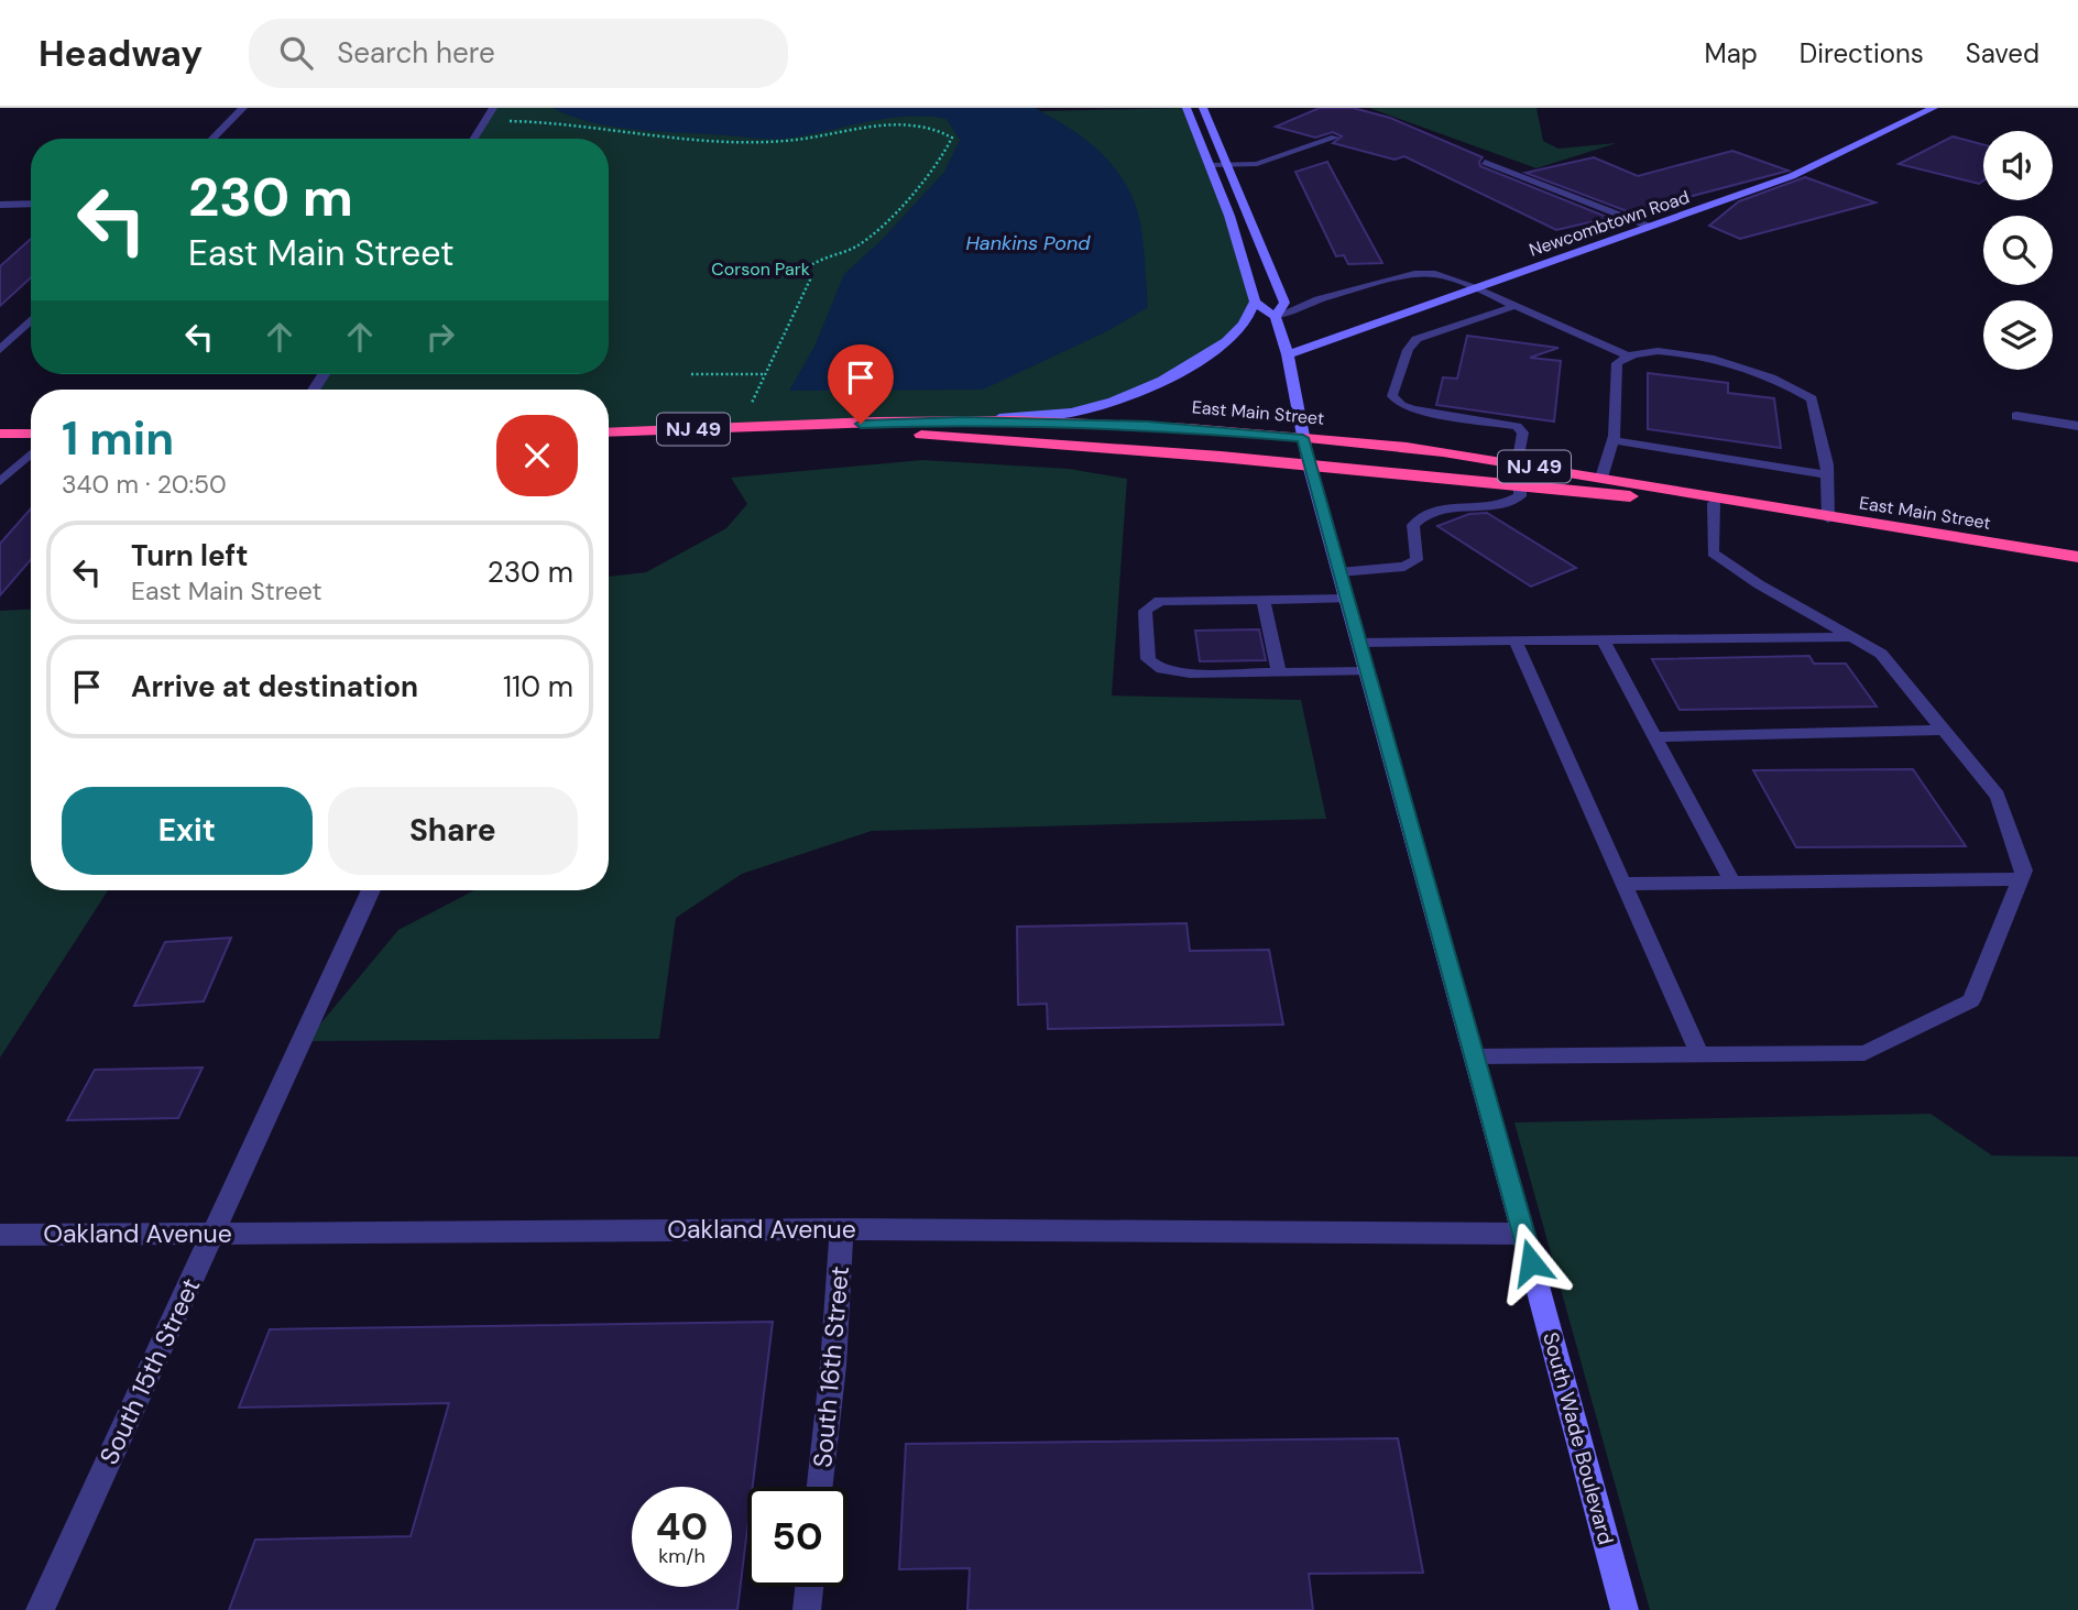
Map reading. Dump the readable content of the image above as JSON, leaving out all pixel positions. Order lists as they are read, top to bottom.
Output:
{
  "streets": {
    "highway": ["East Main Street", "NJ 49"],
    "main road": ["Newcombtown Road", "South Wade Boulevard"],
    "street": ["Oakland Avenue", "South 16th Street", "South 15th Street"]
  },
  "crossings": [
    ["Newcombtown Road", "South Wade Boulevard"],
    ["East Main Street", "South Wade Boulevard"],
    ["Oakland Avenue", "South 16th Street"],
    ["Oakland Avenue", "South 15th Street"],
    ["Oakland Avenue", "South Wade Boulevard"]
  ],
  "water": ["Hankins Pond"],
  "parks": ["Corson Park"],
  "page": {
    "header": "Headway",
    "search": "Search here",
    "nav": ["Map", "Directions", "Saved"],
    "turn": ["230 m", "East Main Street"],
    "heading": ["1 min", "340 m · 20:50"],
    "list": [
      {
        "name": "Turn left",
        "note": "East Main Street",
        "value": "230 m"
      },
      {
        "name": "Arrive at destination",
        "value": "110 m"
      }
    ],
    "buttons": ["Exit", "Share"],
    "speed": "40 km/h",
    "limit": "50"
  }
}
